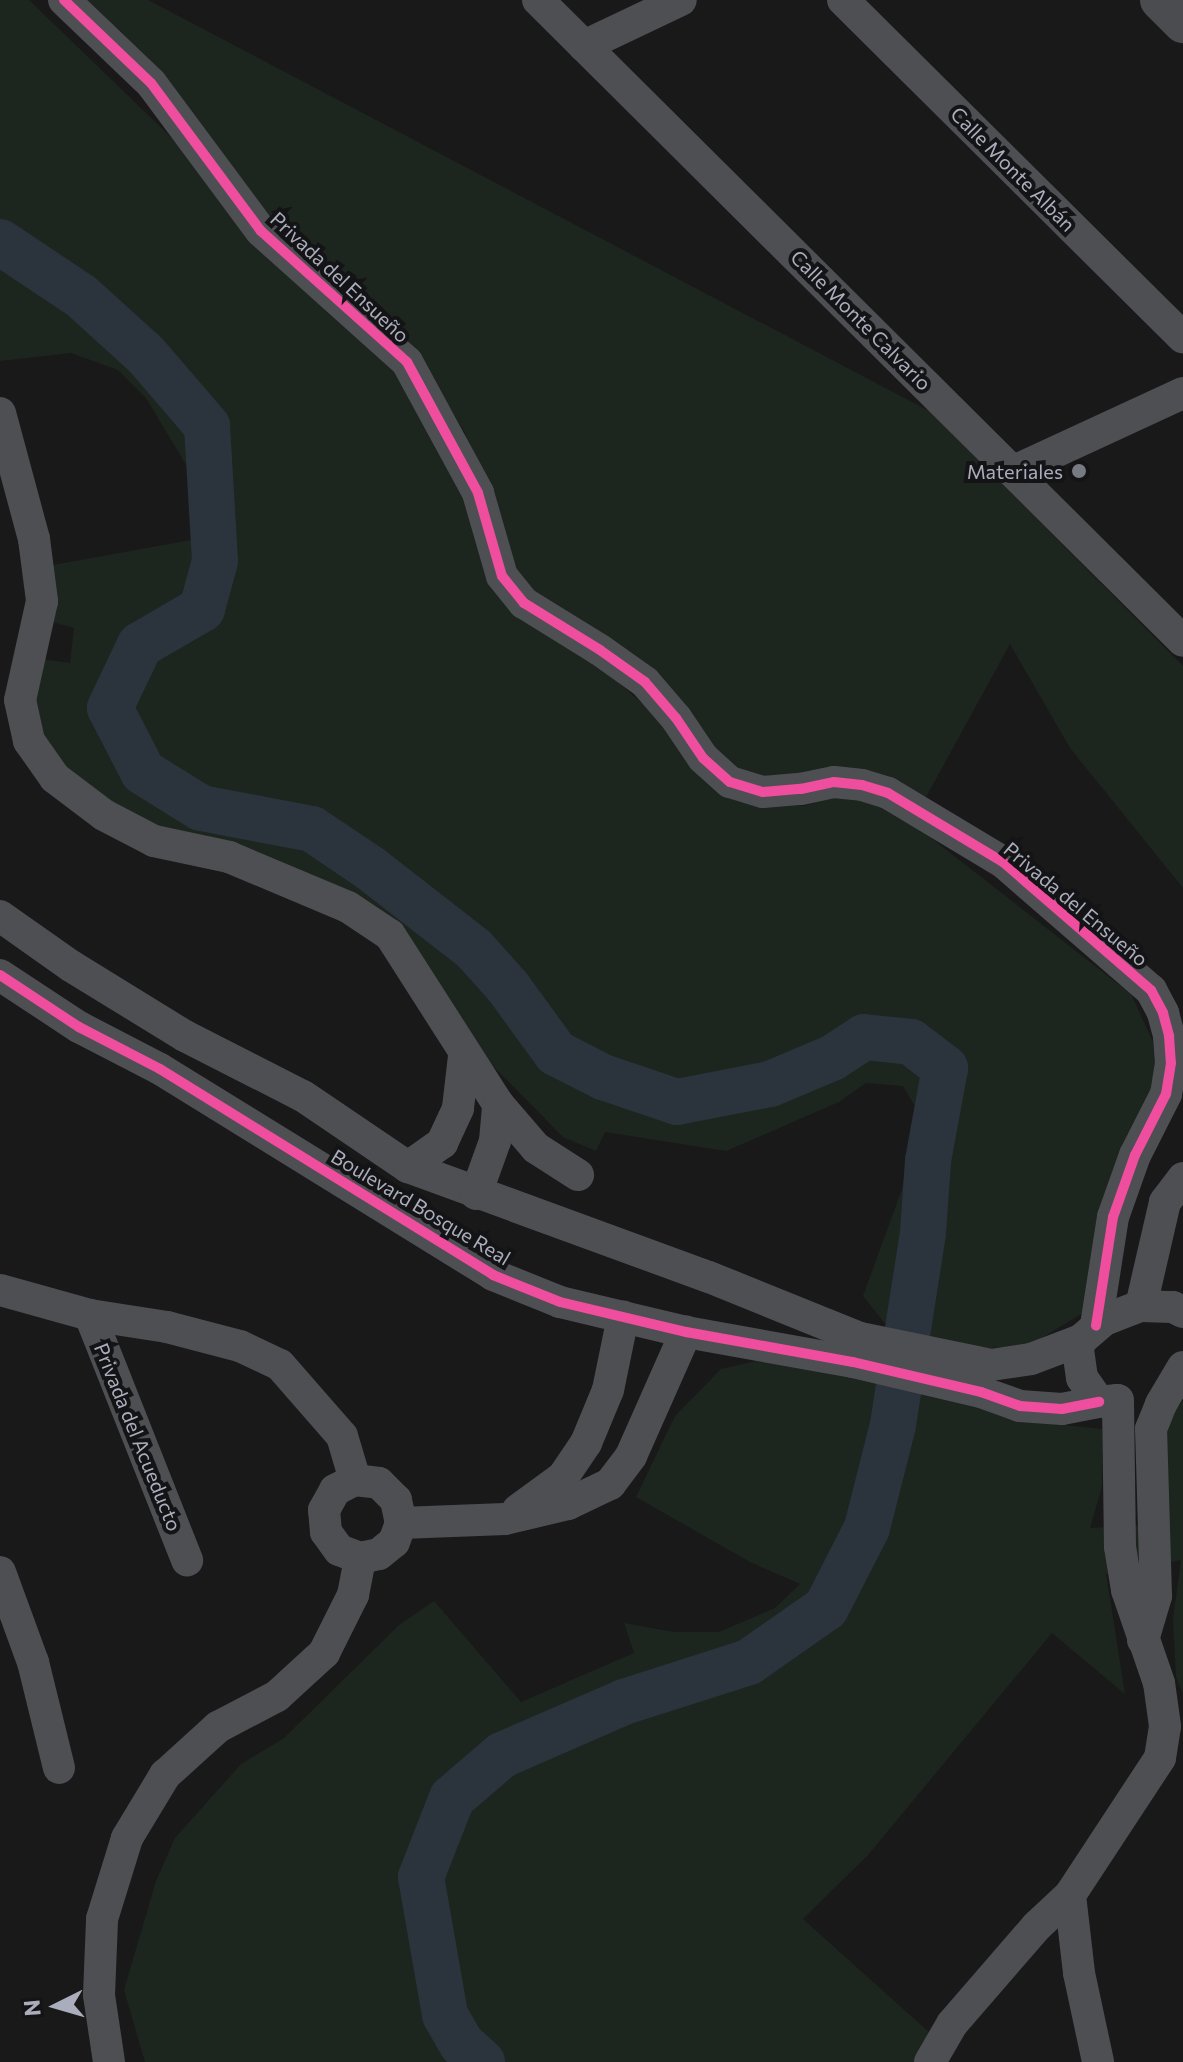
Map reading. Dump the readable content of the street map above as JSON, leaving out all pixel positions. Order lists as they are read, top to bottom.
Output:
{
  "streets": {
    "street": [
      "Calle Monte Albán",
      "Privada del Ensueño",
      "Calle Monte Calvario",
      "Boulevard Bosque Real",
      "Privada del Acueducto"
    ]
  },
  "crossings": [
    ["Privada del Ensueño", "Boulevard Bosque Real"]
  ],
  "places": ["Materiales"],
  "north": "left"
}
